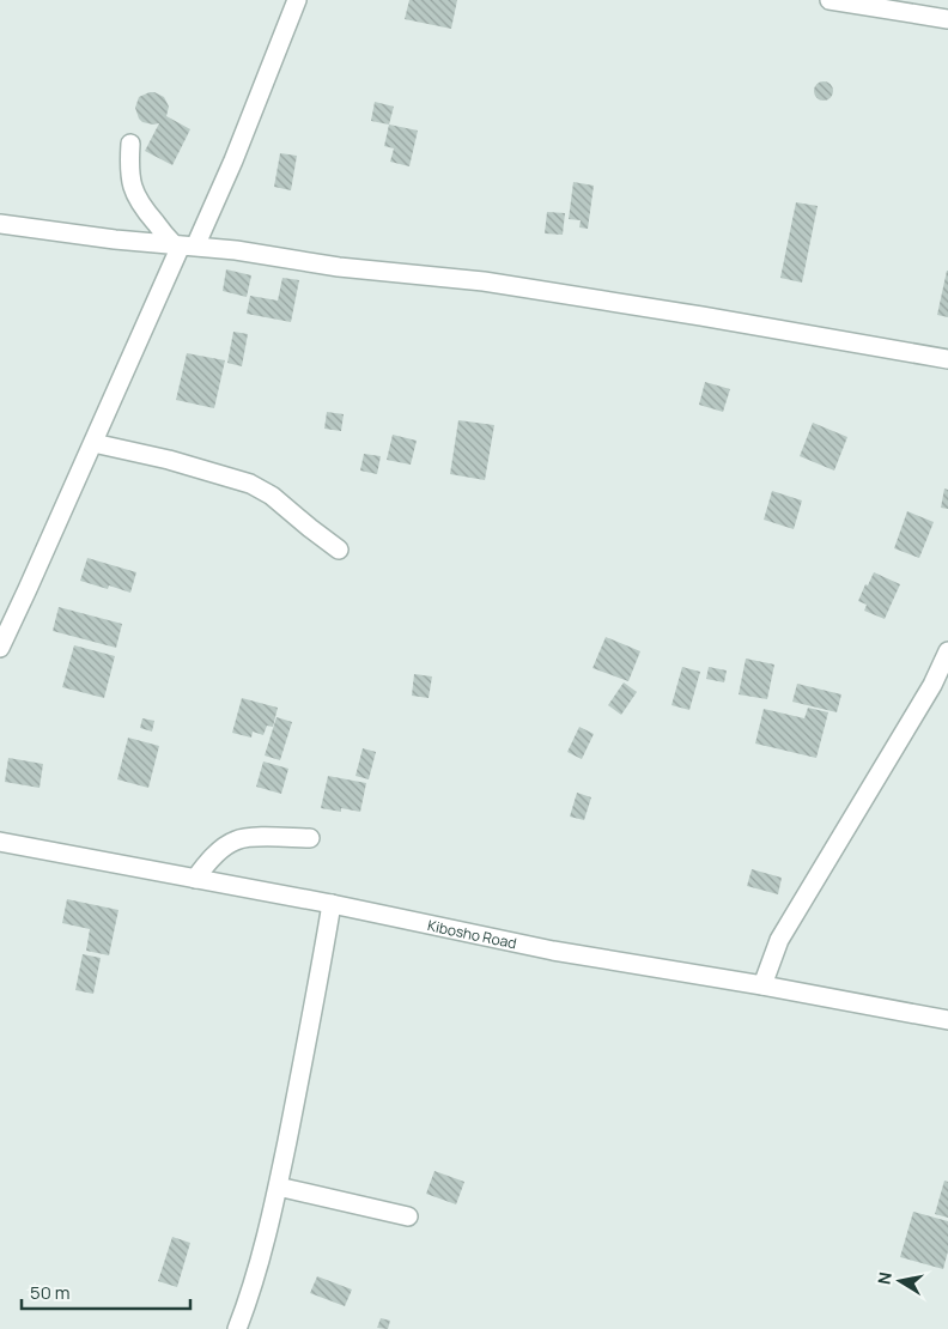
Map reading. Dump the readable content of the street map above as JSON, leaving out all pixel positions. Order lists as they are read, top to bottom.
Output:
{
  "streets": {
    "street": ["Kibosho Road"]
  },
  "scale_bar": "50 m",
  "north": "left"
}
